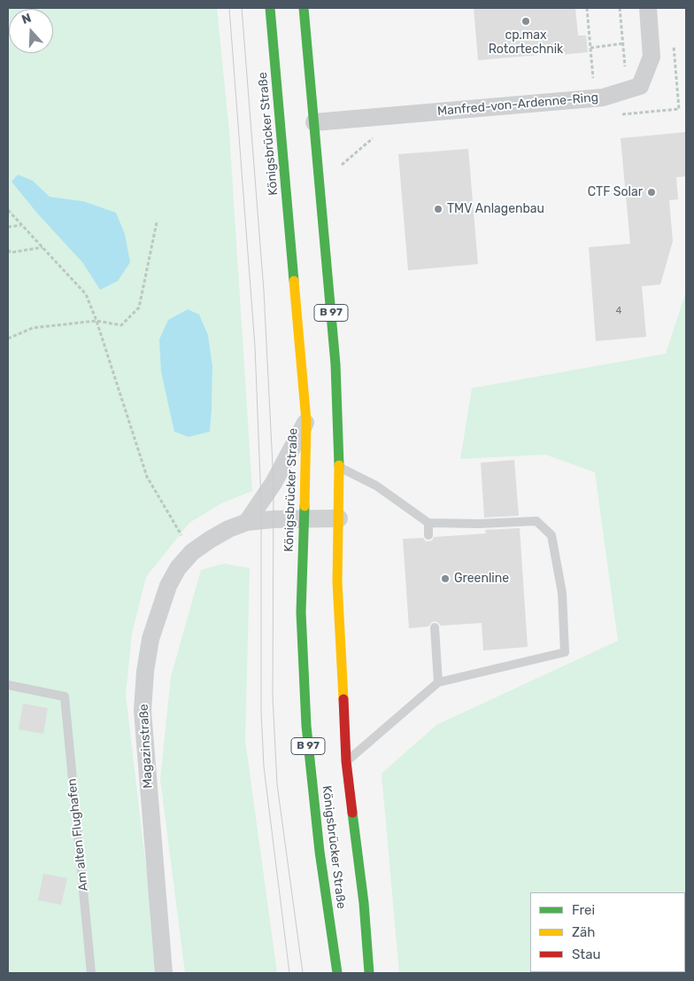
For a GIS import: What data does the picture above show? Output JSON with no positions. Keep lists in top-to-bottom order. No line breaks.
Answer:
{"streets":{"main road":["Königsbrücker Straße","B 97"],"street":["Manfred-von-Ardenne-Ring","Magazinstraße"],"lane":["Am alten Flughafen"]},"crossings":[["Manfred-von-Ardenne-Ring","Königsbrücker Straße"],["Königsbrücker Straße","Magazinstraße"]],"places":["cp.max Rotortechnik","CTF Solar","TMV Anlagenbau","Greenline"],"house_numbers":["4"],"legend":["Frei","Zäh","Stau"],"north":"top"}
